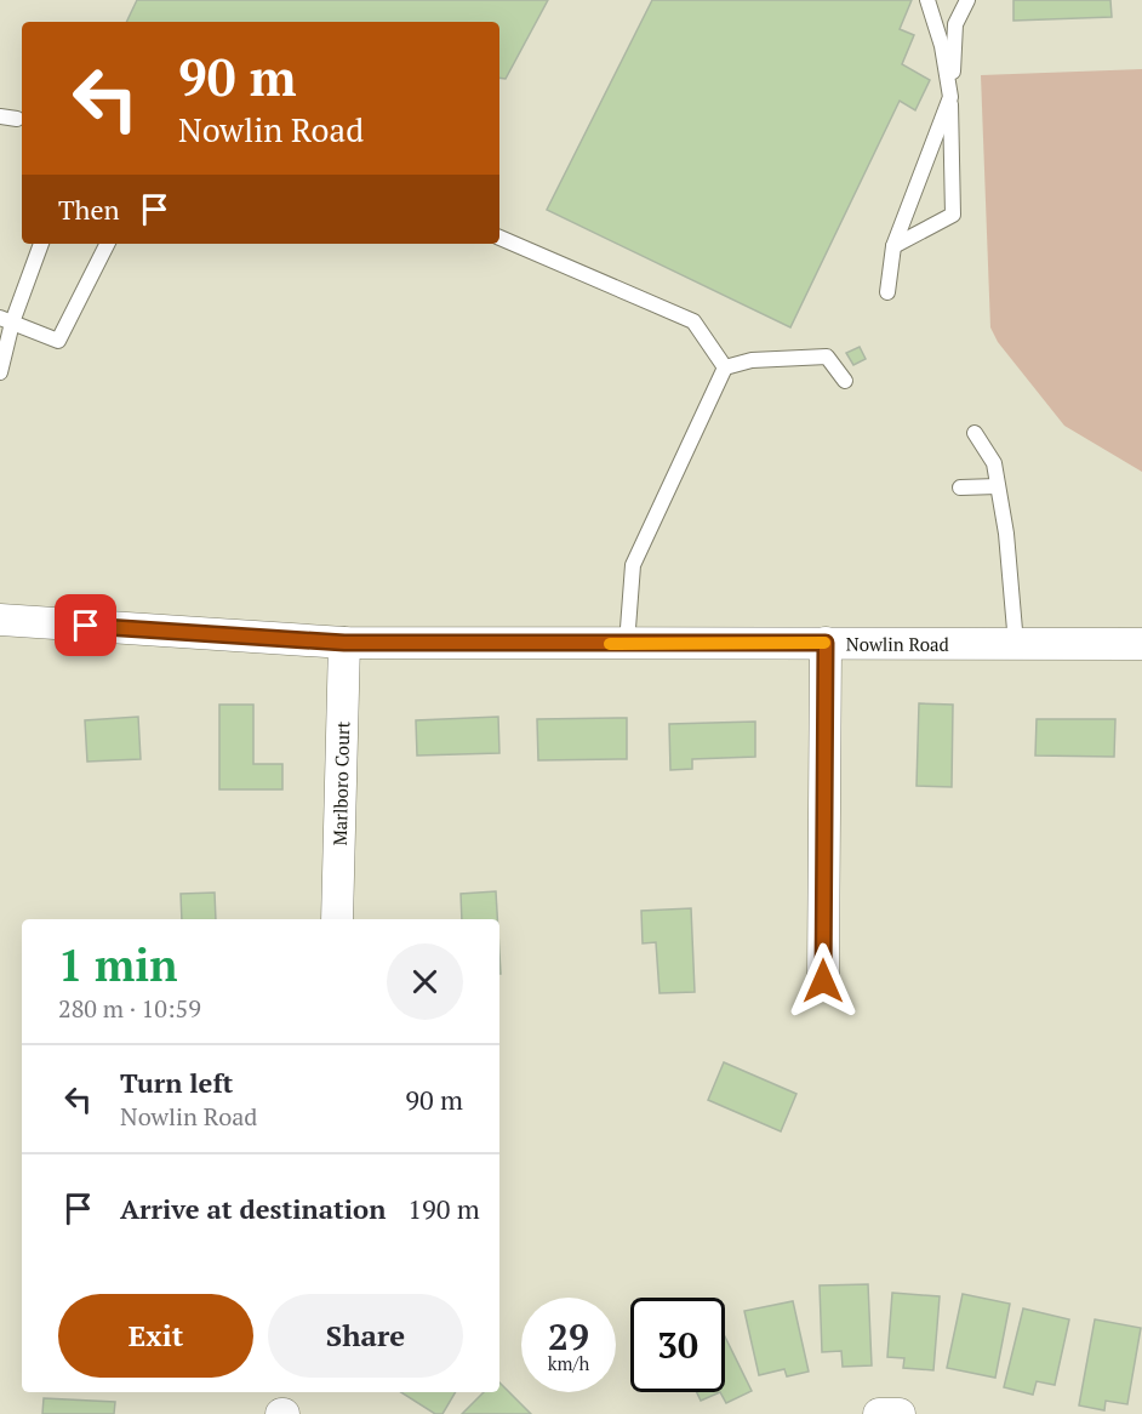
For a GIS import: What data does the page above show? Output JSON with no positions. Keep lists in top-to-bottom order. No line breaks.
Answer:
{"streets":{"street":["Nowlin Road","Marlboro Court"]},"crossings":[["Nowlin Road","Marlboro Court"]],"page":{"turn":["90 m","Nowlin Road"],"then":"Then","heading":["1 min","280 m · 10:59"],"list":[{"name":"Turn left","note":"Nowlin Road","value":"90 m"},{"name":"Arrive at destination","value":"190 m"}],"buttons":["Exit","Share"],"speed":"29 km/h","limit":"30"}}
